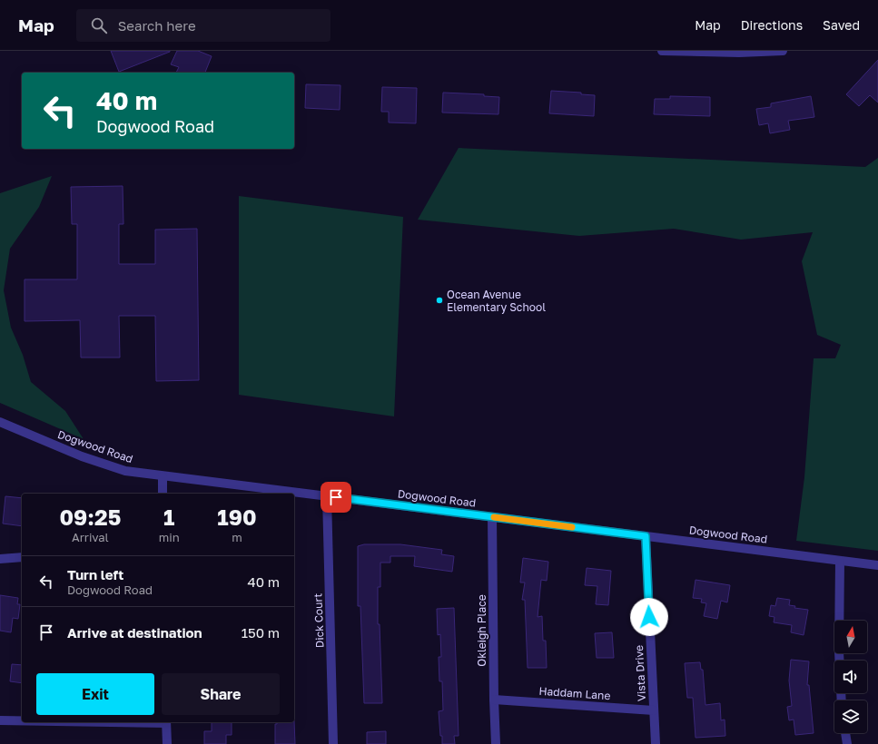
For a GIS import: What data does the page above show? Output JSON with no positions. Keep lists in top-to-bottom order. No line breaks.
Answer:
{"streets":{"street":["Dogwood Road","Dick Court","Okleigh Place","Vista Drive","Haddam Lane"]},"crossings":[["Dogwood Road","Dick Court"],["Dogwood Road","Okleigh Place"],["Dogwood Road","Vista Drive"],["Okleigh Place","Haddam Lane"],["Vista Drive","Haddam Lane"]],"places":["Ocean Avenue Elementary School"],"north":"top","page":{"header":"Map","search":"Search here","nav":["Map","Directions","Saved"],"turn":["40 m","Dogwood Road"],"eta":["09:25","Arrival","1","min","190","m"],"list":[{"name":"Turn left","note":"Dogwood Road","value":"40 m"},{"name":"Arrive at destination","value":"150 m"}],"buttons":["Exit","Share"]}}
